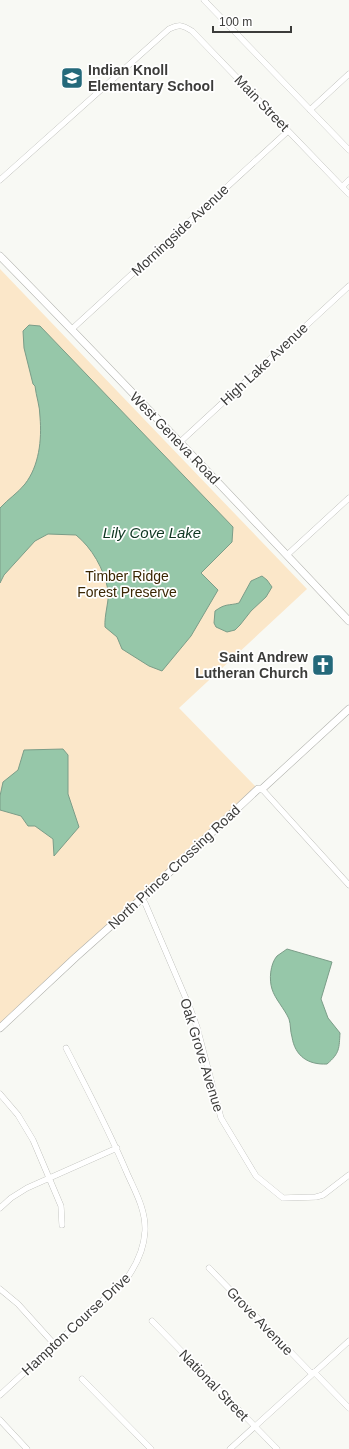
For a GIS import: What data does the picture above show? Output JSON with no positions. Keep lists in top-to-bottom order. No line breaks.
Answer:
{"streets":{"main road":["West Geneva Road","North Prince Crossing Road"],"street":["Main Street","Morningside Avenue","High Lake Avenue","Oak Grove Avenue","Grove Avenue","Hampton Course Drive","National Street"]},"crossings":[["Main Street","Morningside Avenue"],["Morningside Avenue","West Geneva Road"],["High Lake Avenue","West Geneva Road"],["North Prince Crossing Road","Oak Grove Avenue"]],"water":["Lily Cove Lake"],"parks":["Timber Ridge Forest Preserve"],"places":{"school or university":["Indian Knoll Elementary School"],"church":["Saint Andrew Lutheran Church"]},"scale_bar":"100 m"}
